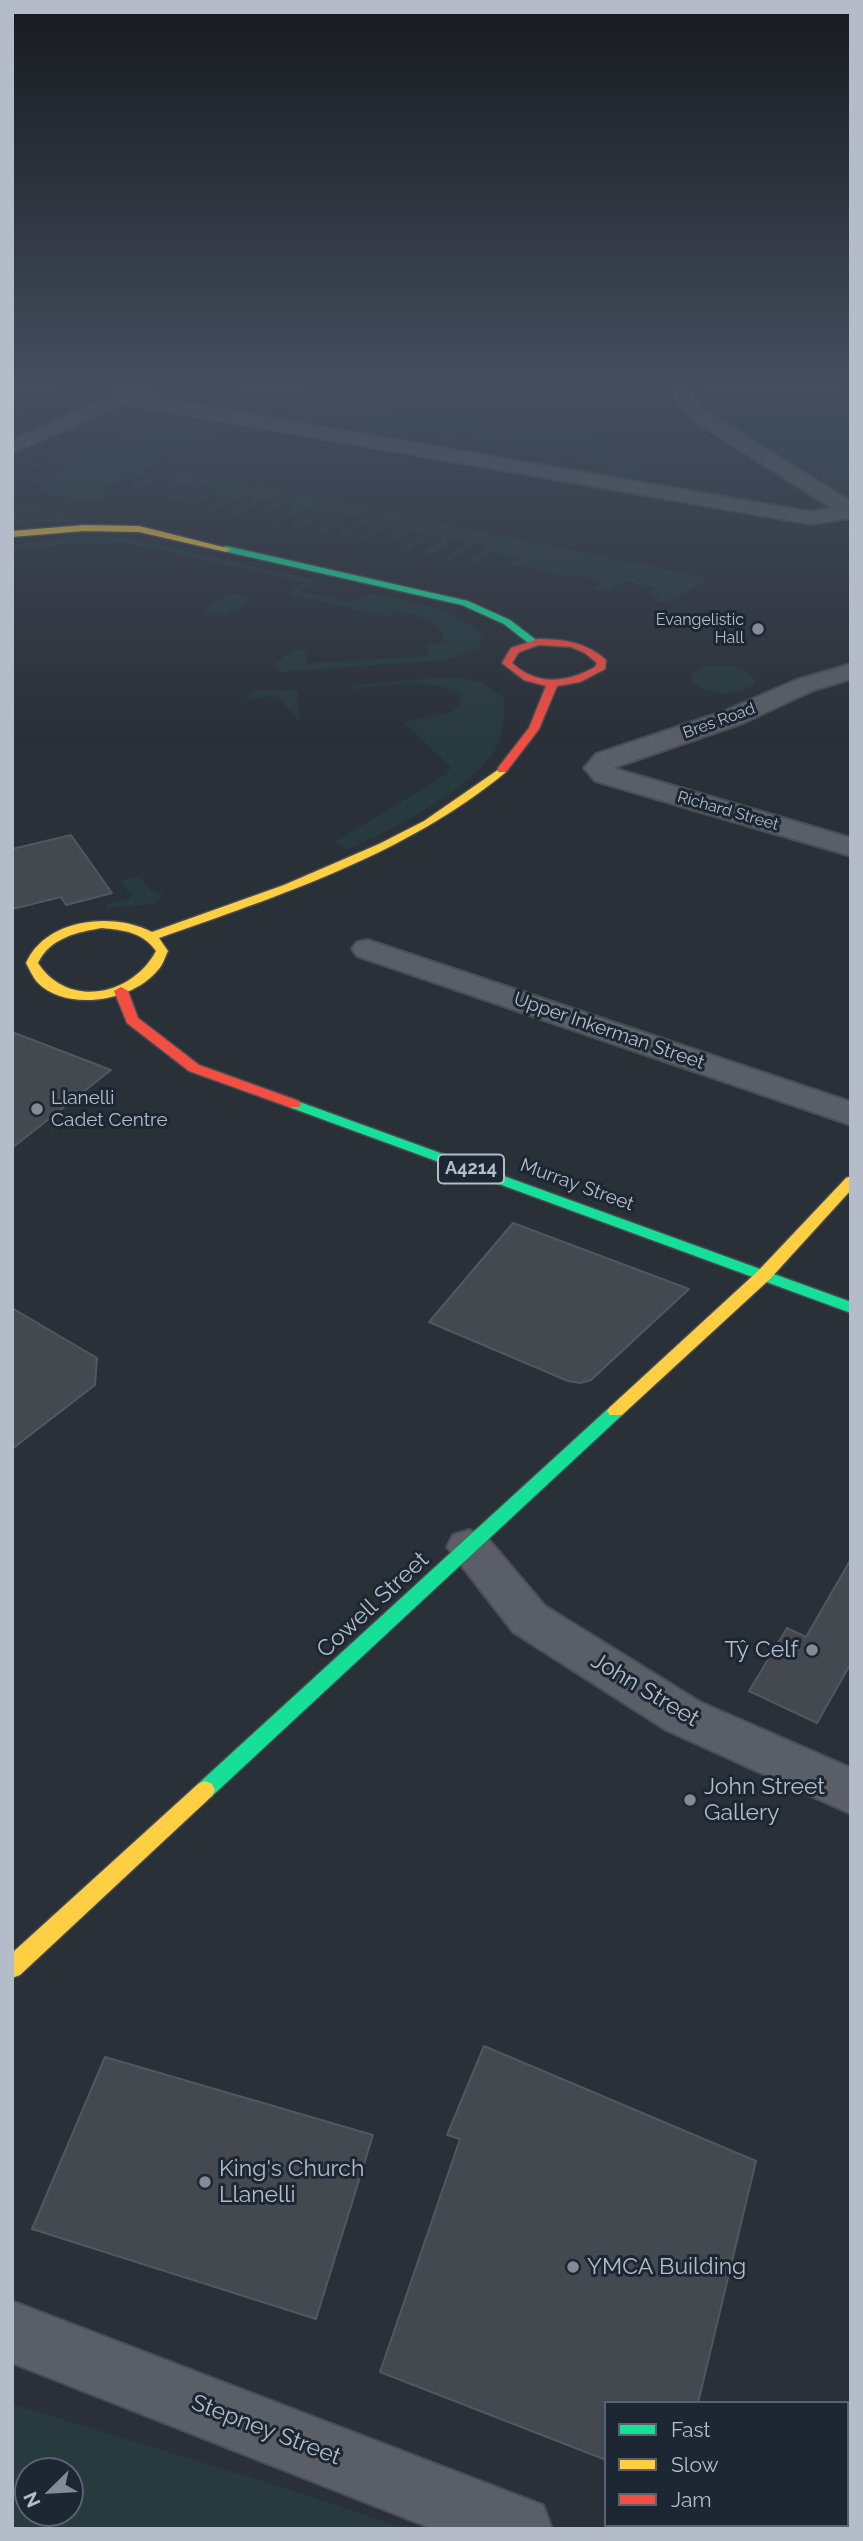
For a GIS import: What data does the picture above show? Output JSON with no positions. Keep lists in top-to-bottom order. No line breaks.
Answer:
{"streets":{"main road":["A4214","Murray Street","Cowell Street"],"street":["Bres Road","Richard Street","Upper Inkerman Street","John Street","Stepney Street"]},"crossings":[["Bres Road","Richard Street"],["Murray Street","Cowell Street"],["Cowell Street","John Street"]],"places":["Evangelistic Hall","Llanelli Cadet Centre","Tŷ Celf","John Street Gallery","King's Church Llanelli","YMCA Building"],"legend":["Fast","Slow","Jam"],"north":"bottom left"}
